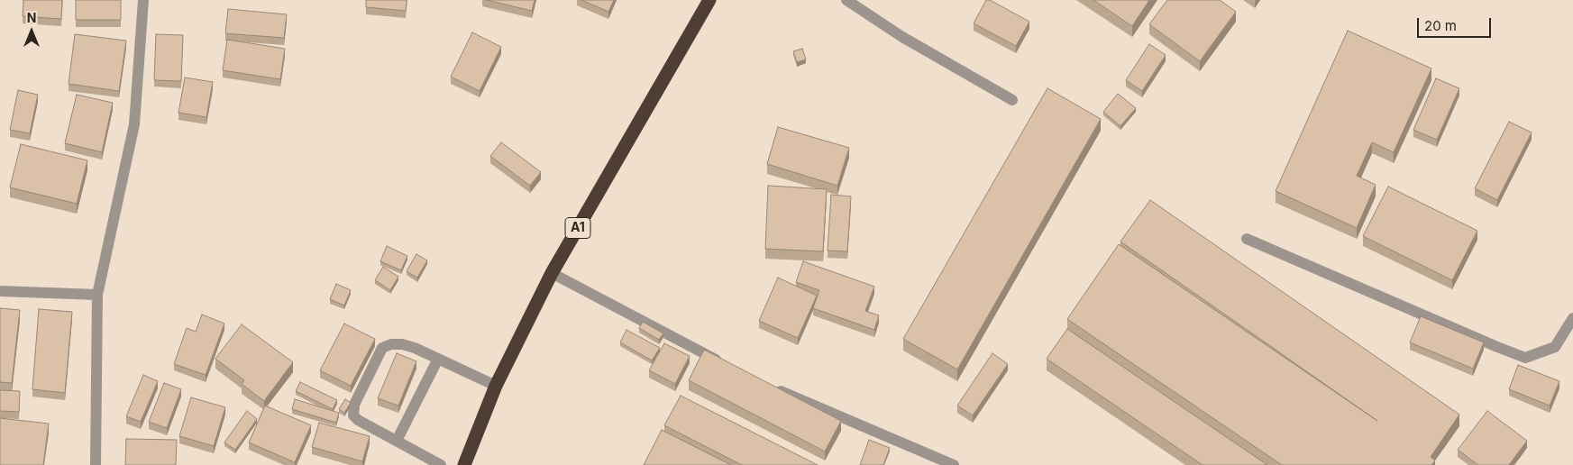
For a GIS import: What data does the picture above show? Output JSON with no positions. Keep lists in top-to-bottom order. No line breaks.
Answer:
{"streets":{"highway":["A1"]},"scale_bar":"20 m","north":"top"}
